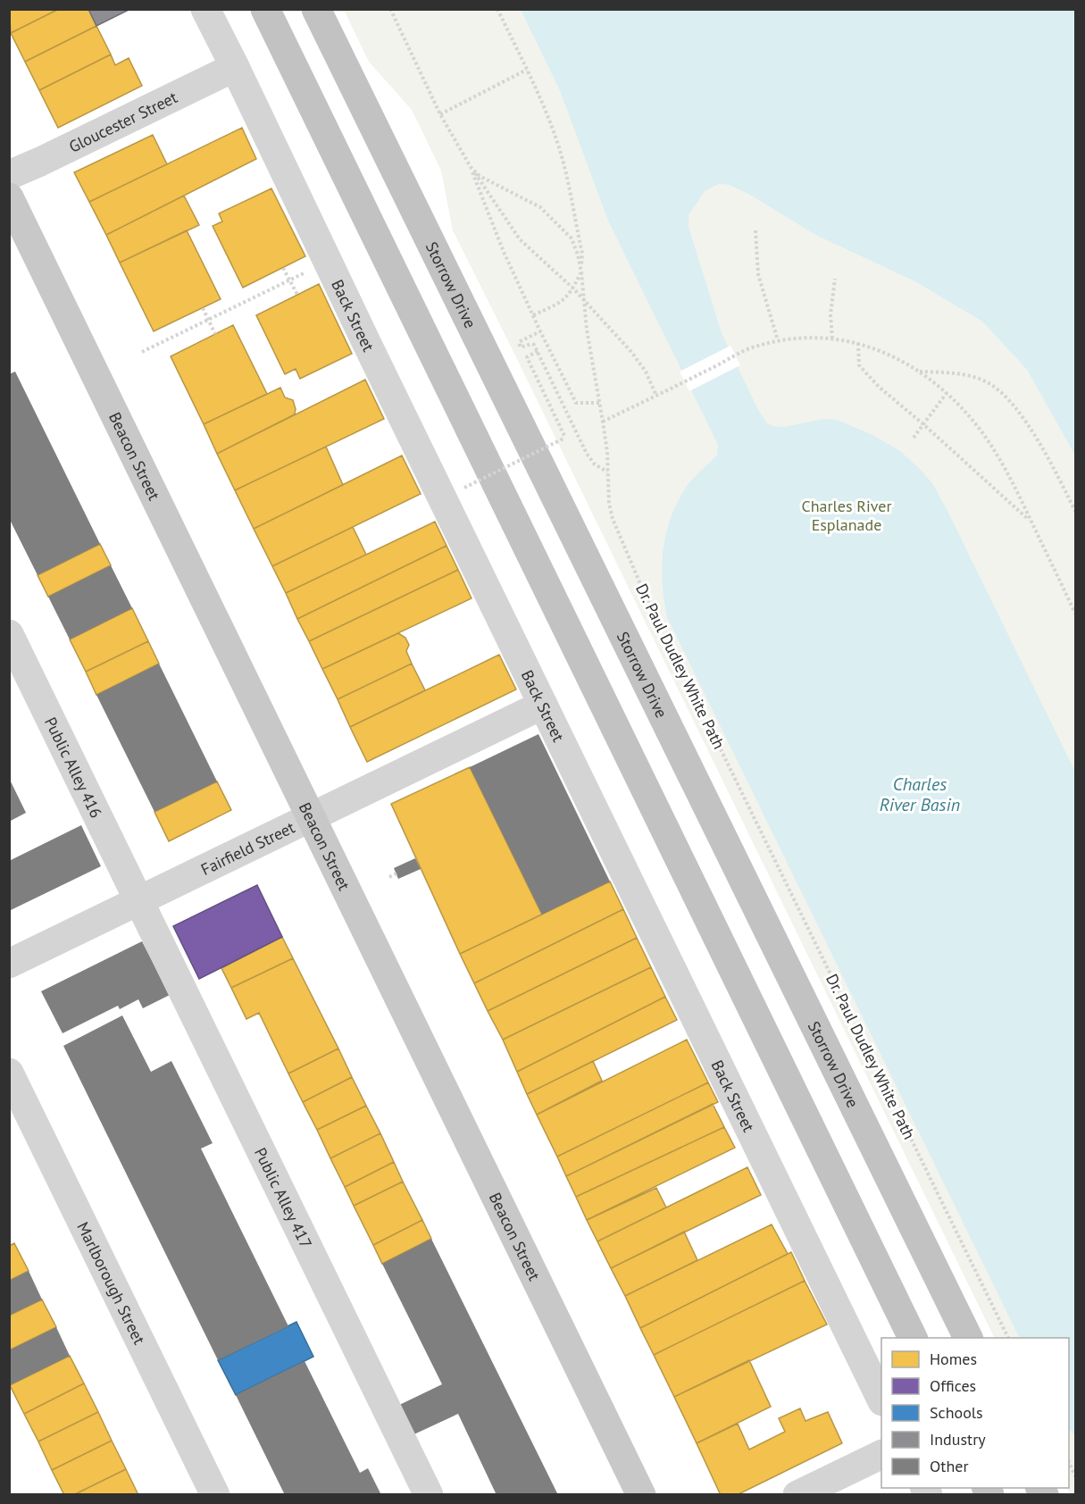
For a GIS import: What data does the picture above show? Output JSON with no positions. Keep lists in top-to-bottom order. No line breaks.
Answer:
{"streets":{"highway":["Storrow Drive"],"main road":["Beacon Street"],"street":["Gloucester Street","Back Street","Public Alley 416","Fairfield Street","Public Alley 417","Marlborough Street"],"path":["Dr. Paul Dudley White Path"]},"crossings":[["Gloucester Street","Back Street"],["Back Street","Fairfield Street"],["Beacon Street","Fairfield Street"],["Public Alley 416","Fairfield Street"],["Public Alley 416","Public Alley 417"],["Fairfield Street","Public Alley 417"]],"water":["Charles River Basin"],"parks":["Charles River Esplanade"],"legend":["Homes","Offices","Schools","Industry","Other"]}
